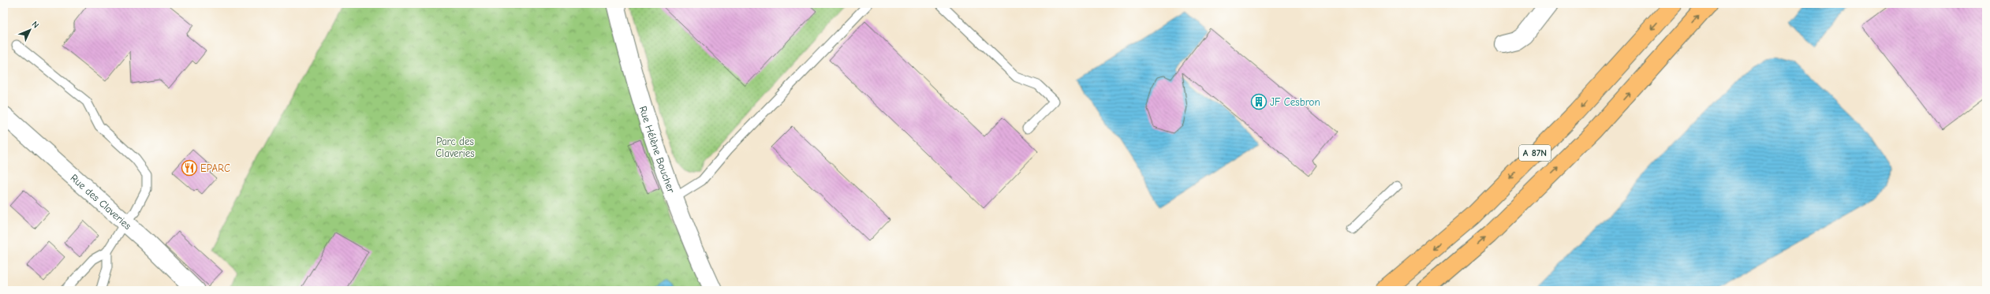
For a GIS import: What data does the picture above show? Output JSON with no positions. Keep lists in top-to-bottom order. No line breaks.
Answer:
{"streets":{"highway":["A 87N"],"street":["Rue Hélène Boucher","Rue des Claveries"]},"parks":["Parc des Claveries"],"places":{"building":["JF Cesbron"],"restaurant":["EPARC"]},"north":"top right"}
